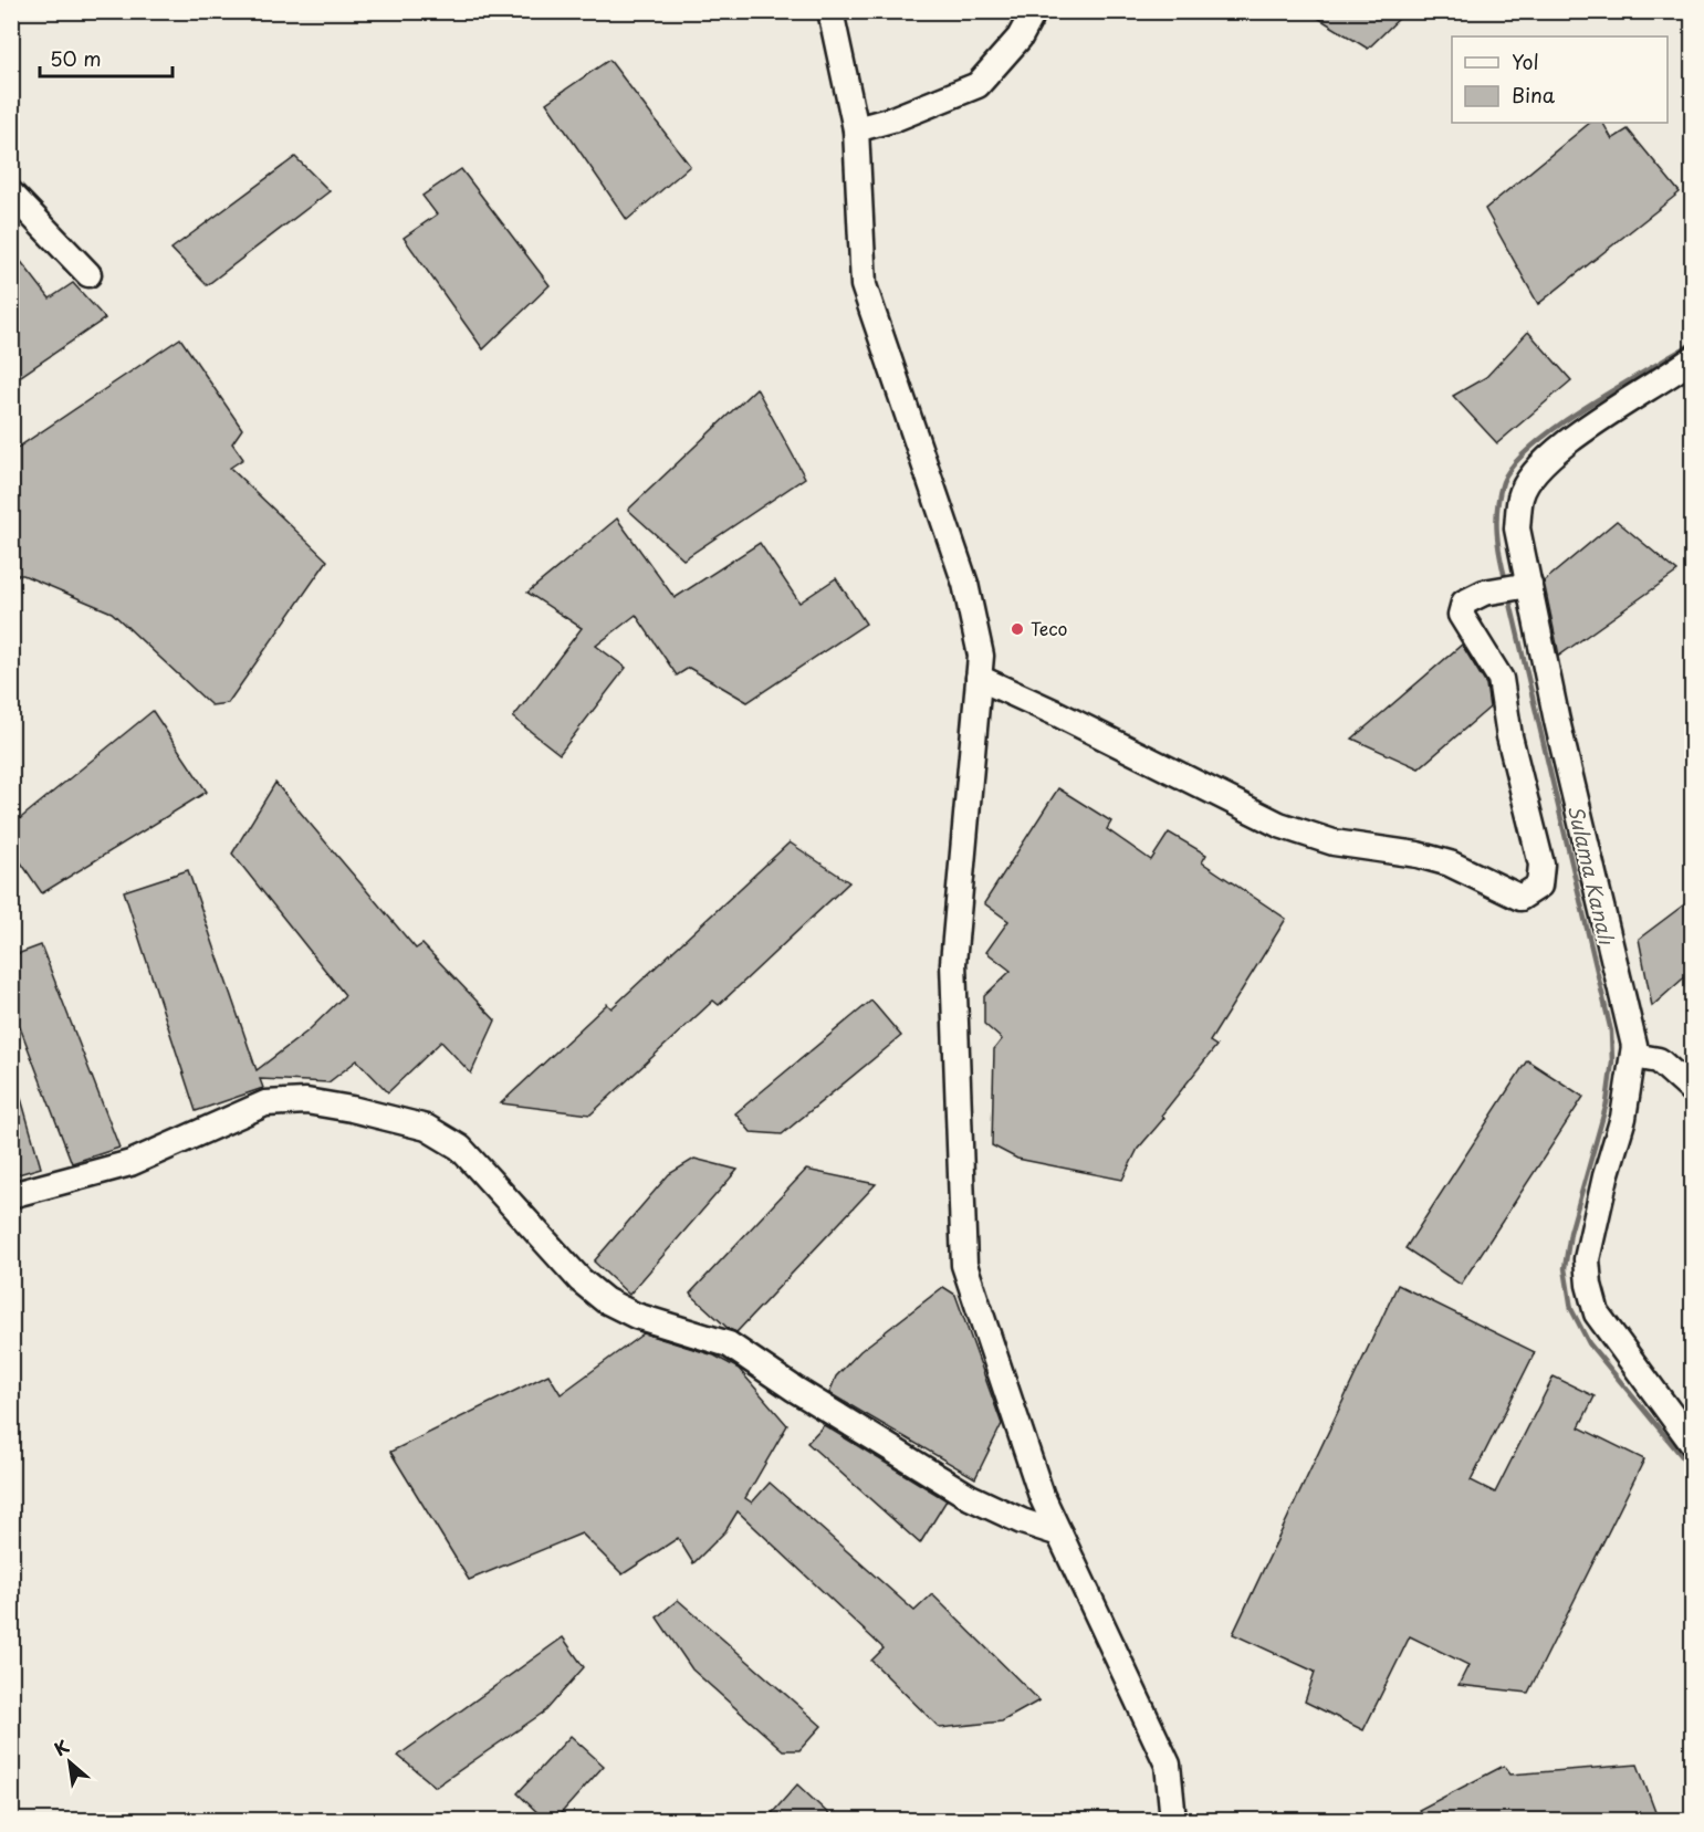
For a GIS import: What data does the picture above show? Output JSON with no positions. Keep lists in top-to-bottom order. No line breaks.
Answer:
{"water":["Sulama Kanalı"],"places":["Teco"],"legend":["Yol","Bina"],"scale_bar":"50 m","north":"top left"}
